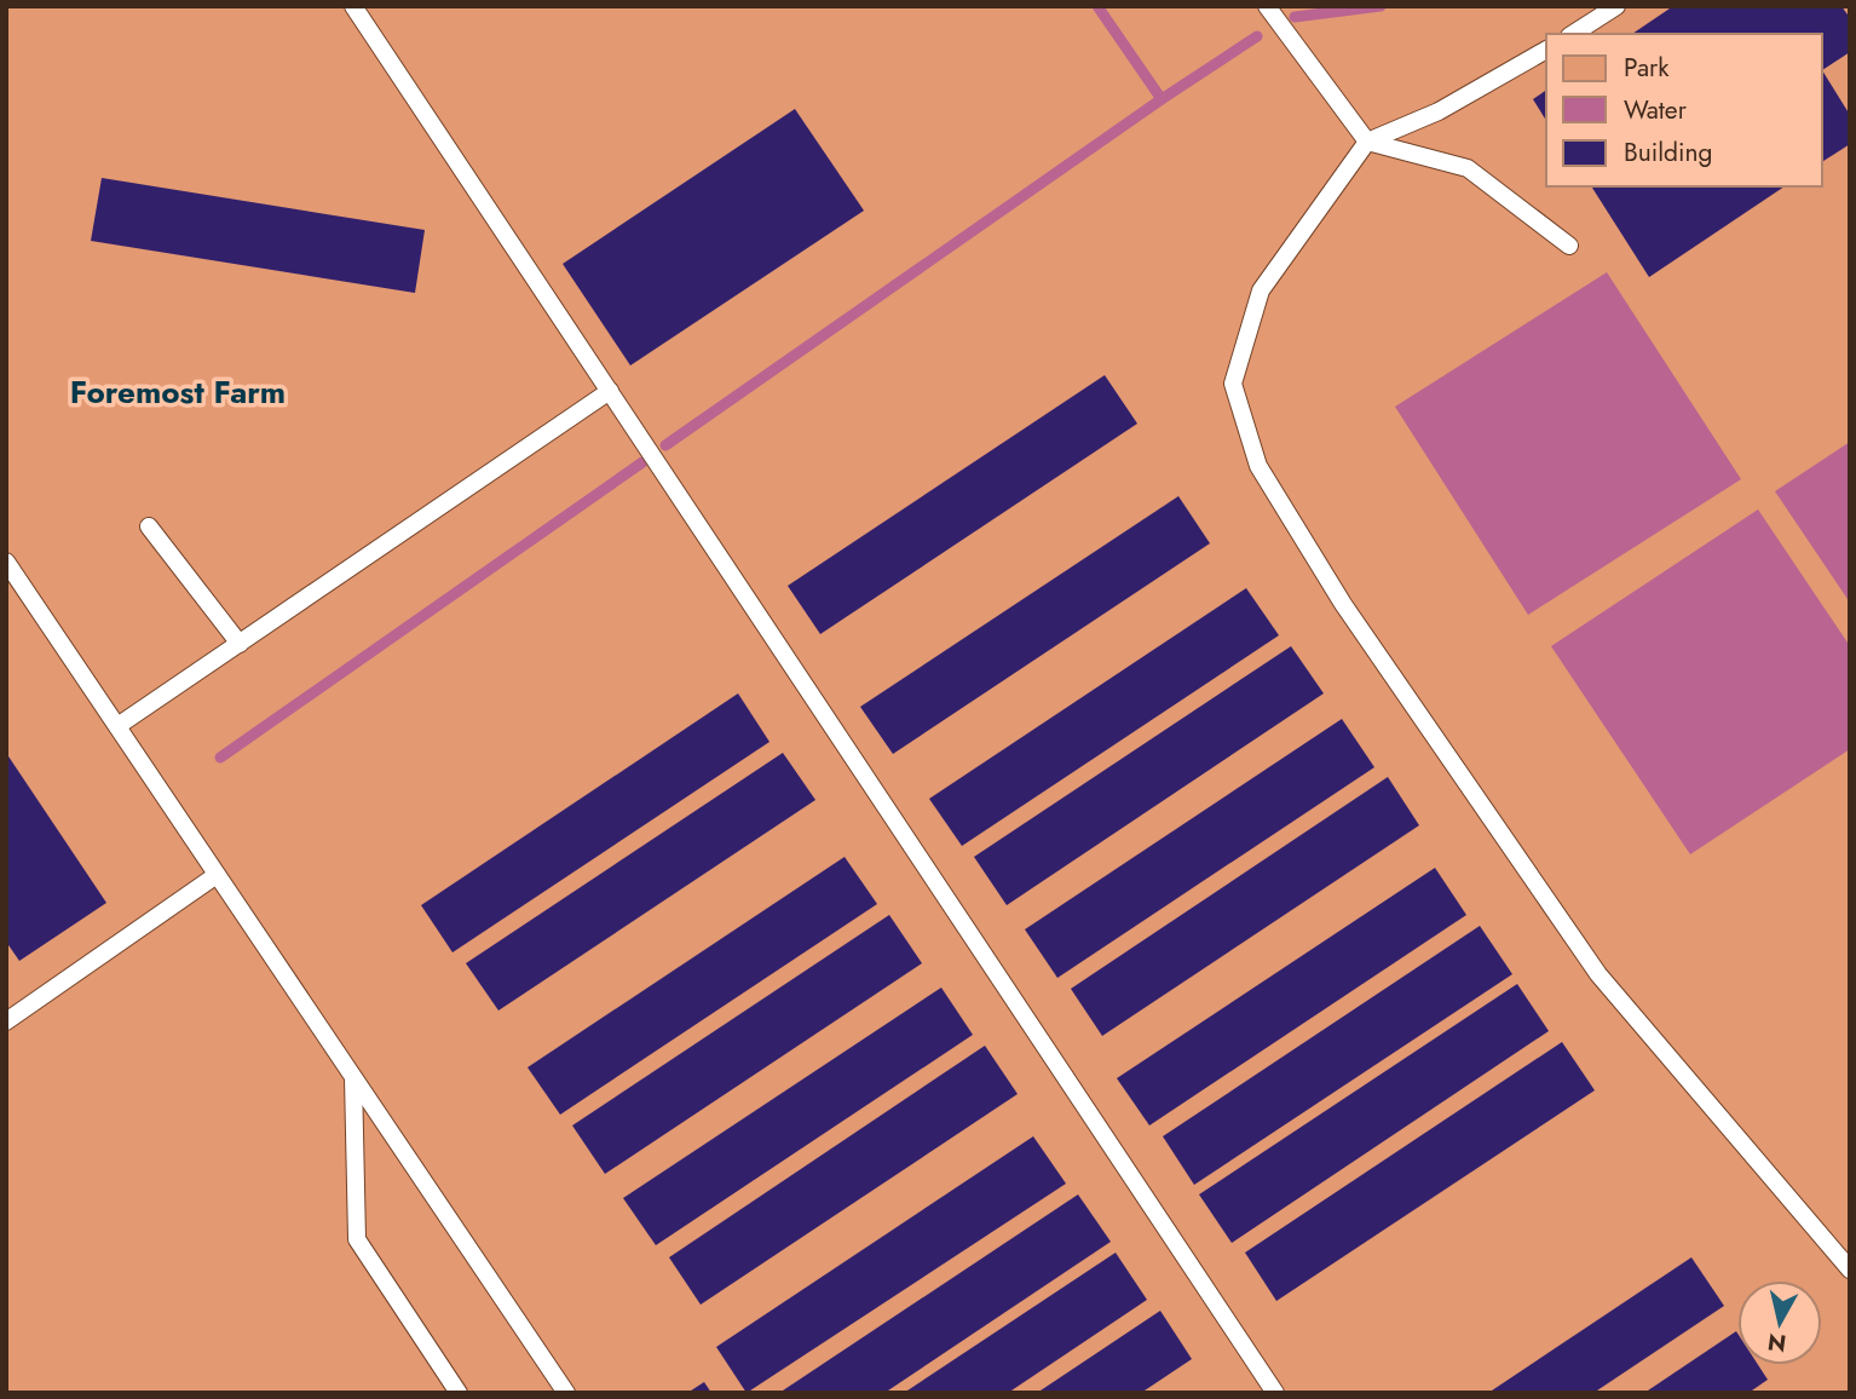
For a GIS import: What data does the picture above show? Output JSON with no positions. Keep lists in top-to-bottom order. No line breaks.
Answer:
{"districts":["Foremost Farm"],"legend":["Park","Water","Building"],"north":"bottom"}
